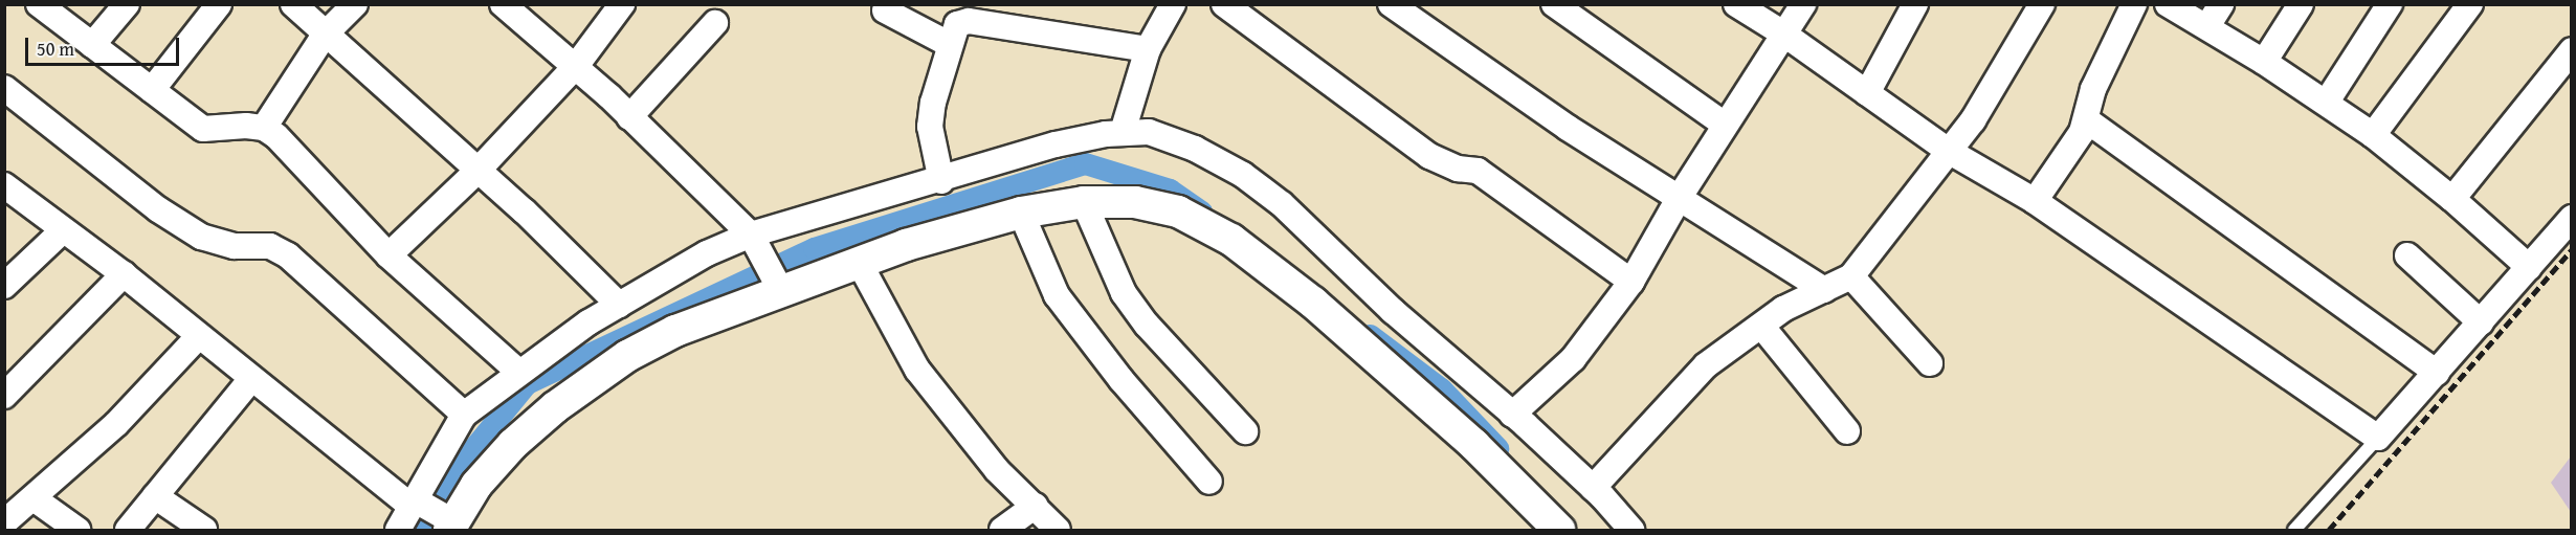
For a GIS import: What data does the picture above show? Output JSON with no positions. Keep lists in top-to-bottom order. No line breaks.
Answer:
{"scale_bar":"50 m"}
